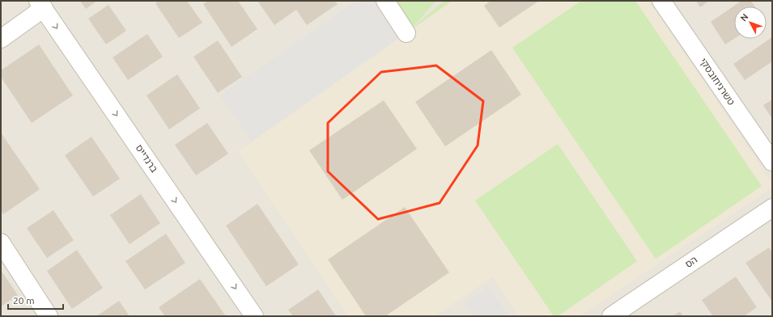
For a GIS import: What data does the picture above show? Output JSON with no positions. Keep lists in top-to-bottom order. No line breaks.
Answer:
{"streets":{"street":["טשרניחובסקי","ברנדייס","הס"]},"one_way":["ברנדייס"],"scale_bar":"20 m","north":"top left"}
